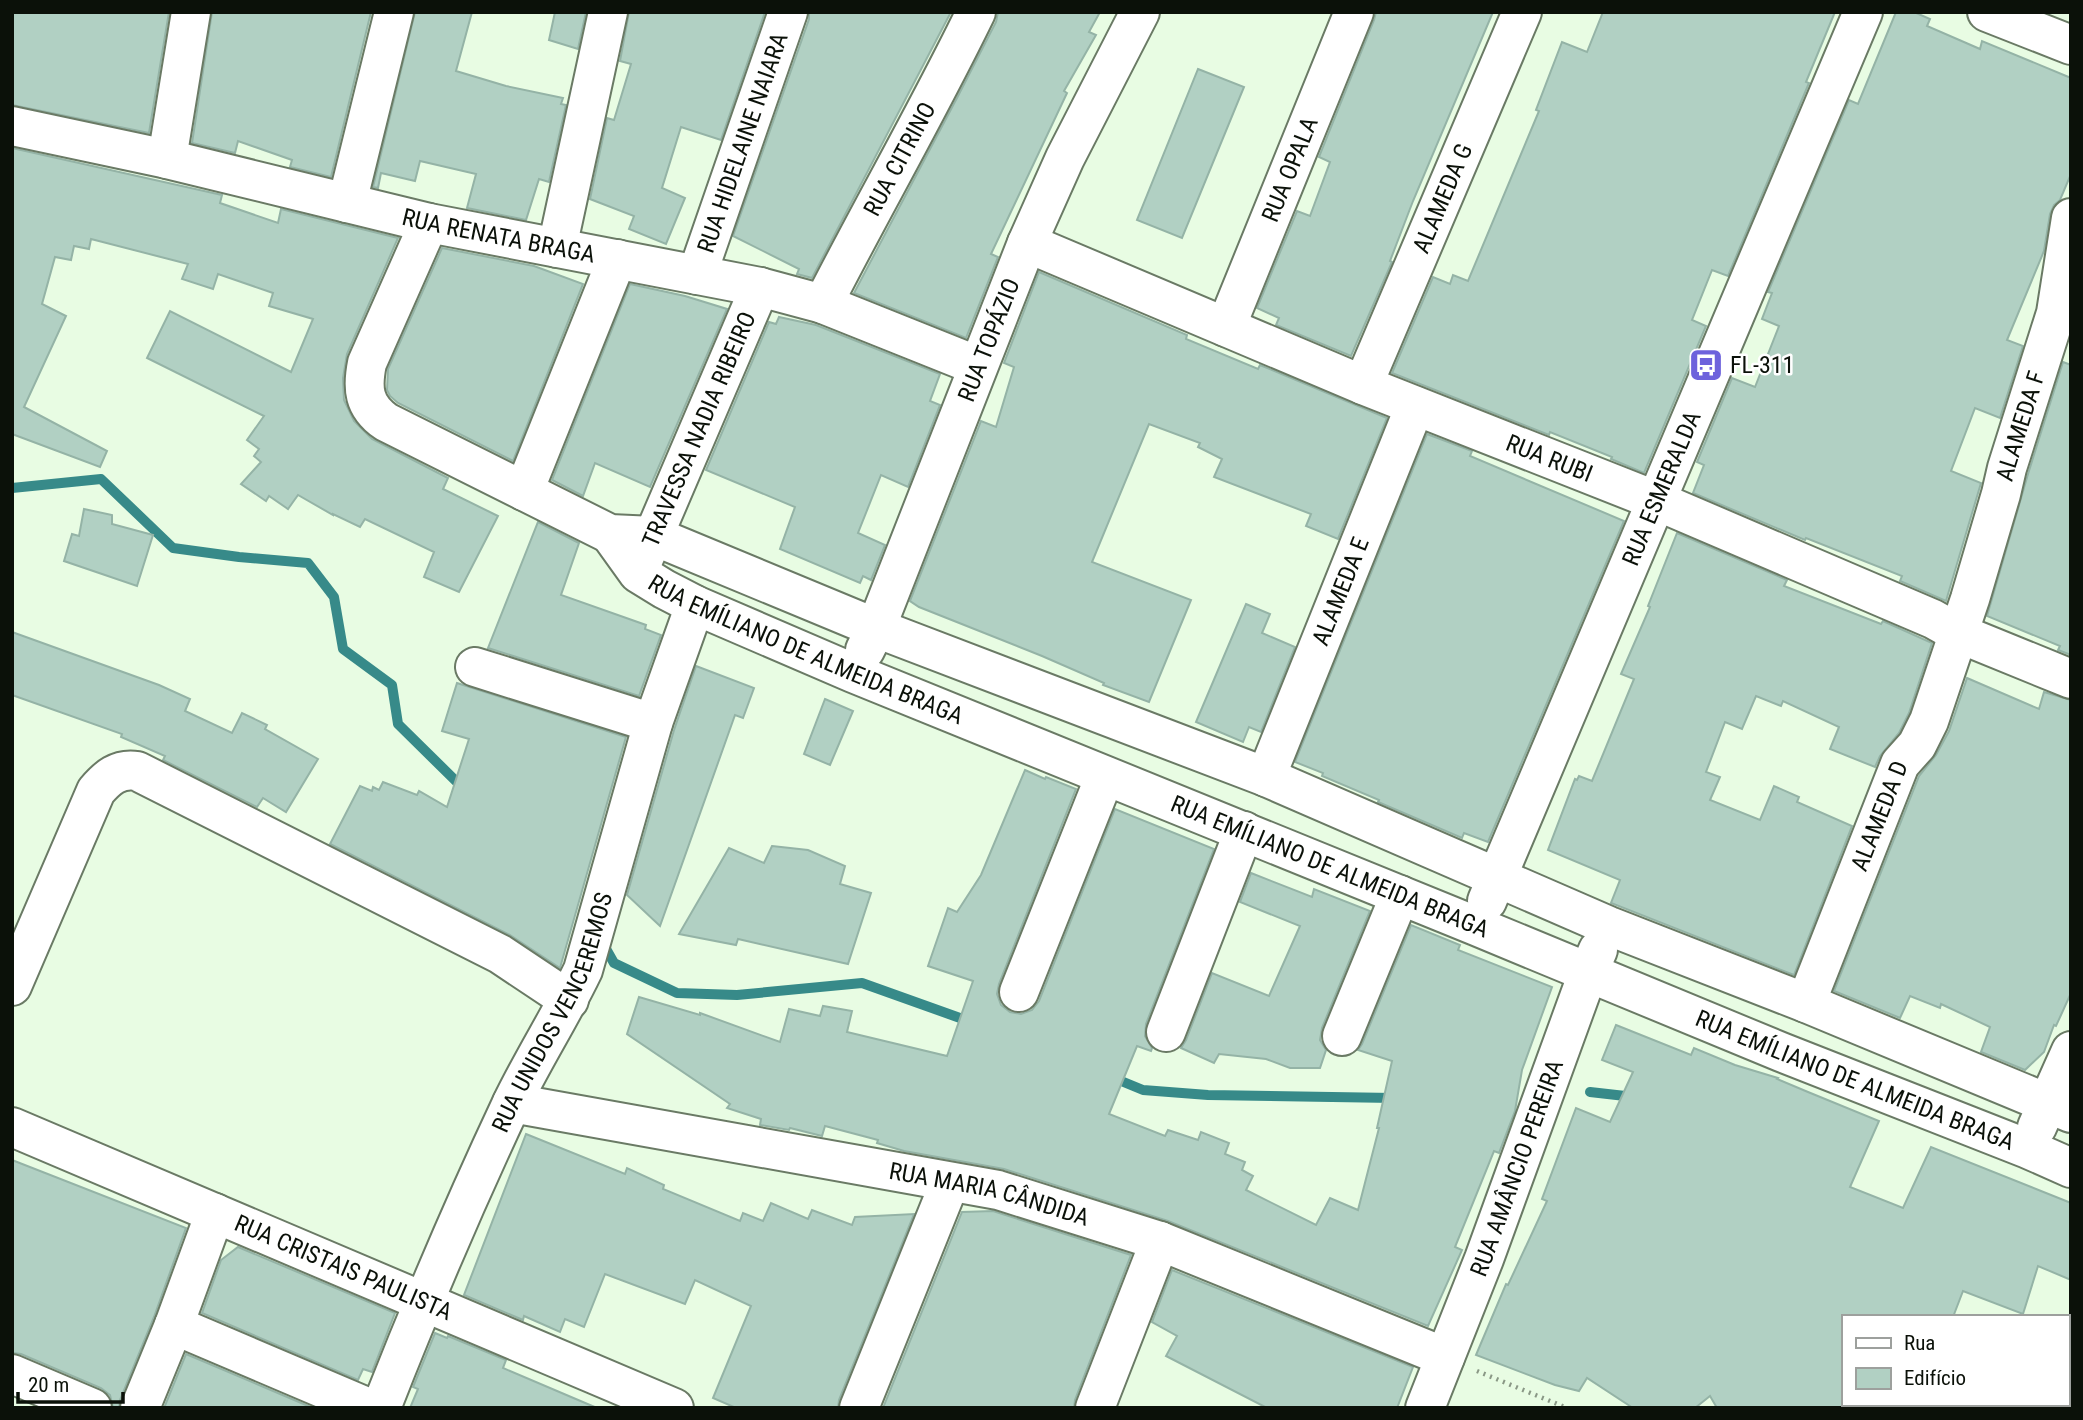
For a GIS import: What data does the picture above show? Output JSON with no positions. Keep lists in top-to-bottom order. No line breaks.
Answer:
{"streets":{"street":["RUA HIDELAINE NAIARA","RUA CITRINO","RUA OPALA","ALAMEDA G","RUA RENATA BRAGA","RUA TOPÁZIO","ALAMEDA F","TRAVESSA NADIA RIBEIRO","RUA RUBI","RUA ESMERALDA","ALAMEDA E","RUA EMÍLIANO DE ALMEIDA BRAGA","ALAMEDA D","RUA UNIDOS VENCEREMOS","RUA AMÂNCIO PEREIRA","RUA MARIA CÂNDIDA","RUA CRISTAIS PAULISTA"]},"crossings":[["RUA HIDELAINE NAIARA","RUA RENATA BRAGA"],["RUA CITRINO","RUA RENATA BRAGA"],["RUA OPALA","RUA RUBI"],["ALAMEDA G","RUA RUBI"],["RUA RENATA BRAGA","RUA TOPÁZIO"],["RUA RENATA BRAGA","TRAVESSA NADIA RIBEIRO"],["RUA RENATA BRAGA","RUA EMÍLIANO DE ALMEIDA BRAGA"],["RUA TOPÁZIO","RUA RUBI"],["RUA TOPÁZIO","RUA EMÍLIANO DE ALMEIDA BRAGA"],["ALAMEDA F","RUA RUBI"],["ALAMEDA F","ALAMEDA D"],["TRAVESSA NADIA RIBEIRO","RUA EMÍLIANO DE ALMEIDA BRAGA"],["RUA RUBI","RUA ESMERALDA"],["RUA RUBI","ALAMEDA E"],["RUA RUBI","ALAMEDA D"],["RUA ESMERALDA","RUA EMÍLIANO DE ALMEIDA BRAGA"],["ALAMEDA E","RUA EMÍLIANO DE ALMEIDA BRAGA"],["RUA EMÍLIANO DE ALMEIDA BRAGA","ALAMEDA D"],["RUA EMÍLIANO DE ALMEIDA BRAGA","RUA UNIDOS VENCEREMOS"],["RUA EMÍLIANO DE ALMEIDA BRAGA","RUA AMÂNCIO PEREIRA"],["RUA UNIDOS VENCEREMOS","RUA MARIA CÂNDIDA"],["RUA UNIDOS VENCEREMOS","RUA CRISTAIS PAULISTA"],["RUA AMÂNCIO PEREIRA","RUA MARIA CÂNDIDA"]],"places":{"bus stop":["FL-311"]},"legend":["Rua","Edifício"],"scale_bar":"20 m"}
